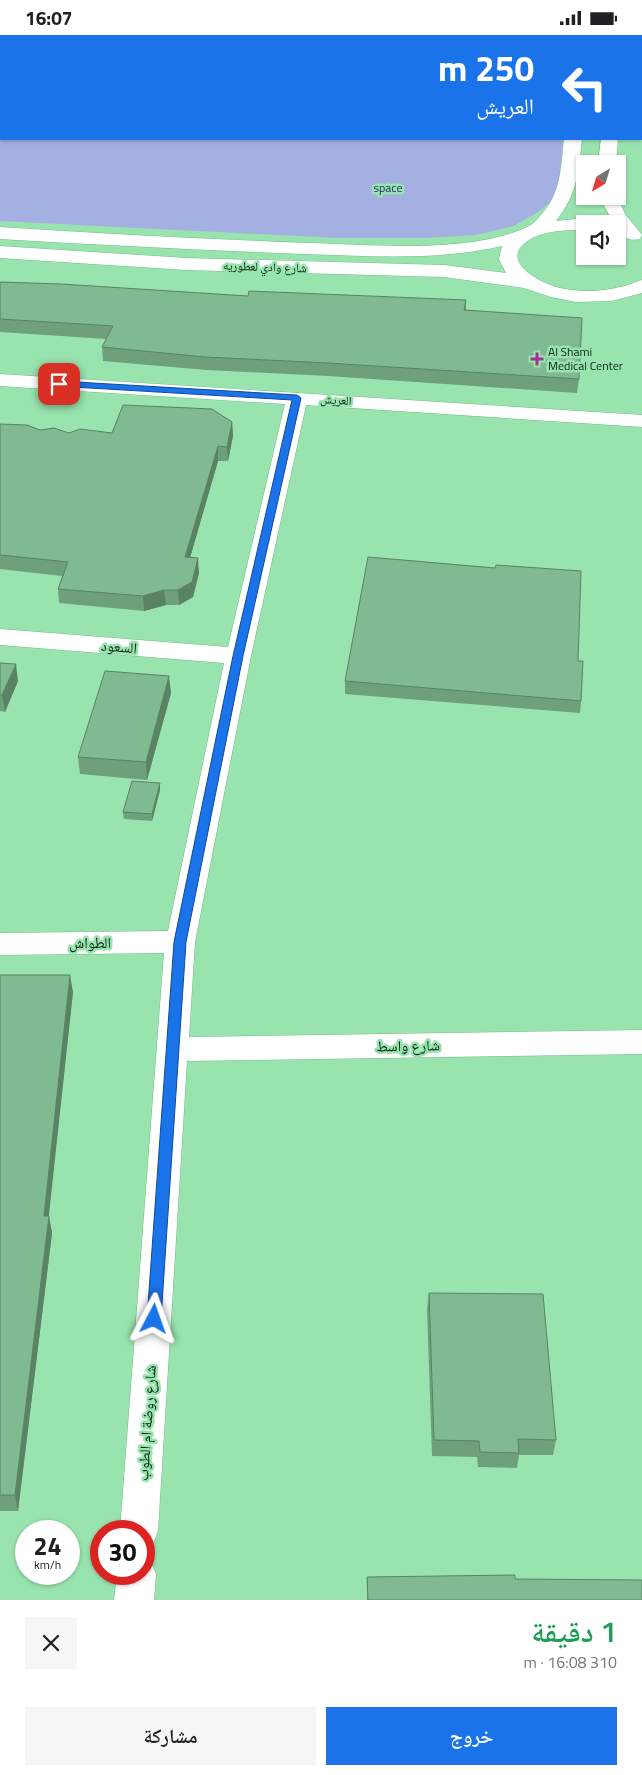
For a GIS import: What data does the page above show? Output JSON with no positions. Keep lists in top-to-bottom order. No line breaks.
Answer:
{"streets":{"street":["شارع وادي لعطوريه","العريش","السعود","الطواش","شارع واسط","شارع روضة ام الطوب"]},"crossings":[["العريش","شارع روضة ام الطوب"],["السعود","شارع روضة ام الطوب"],["الطواش","شارع روضة ام الطوب"],["شارع واسط","شارع روضة ام الطوب"]],"parks":["space"],"places":{"health":["Al Shami Medical Center"]},"north":"bottom left","page":{"status":"16:07","turn":["250 m","العريش"],"speed":"24 km/h","limit":"30","heading":["1 دقيقة","310 m · 16:08"],"buttons":["خروج","مشاركة"]}}
